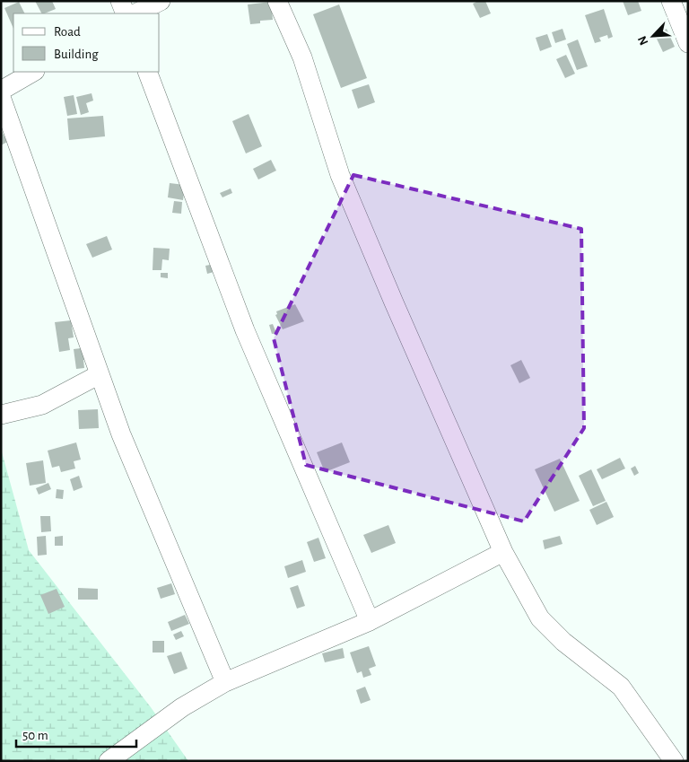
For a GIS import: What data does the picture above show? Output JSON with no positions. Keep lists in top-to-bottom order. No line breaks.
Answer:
{"legend":["Road","Building"],"scale_bar":"50 m","north":"bottom left"}
